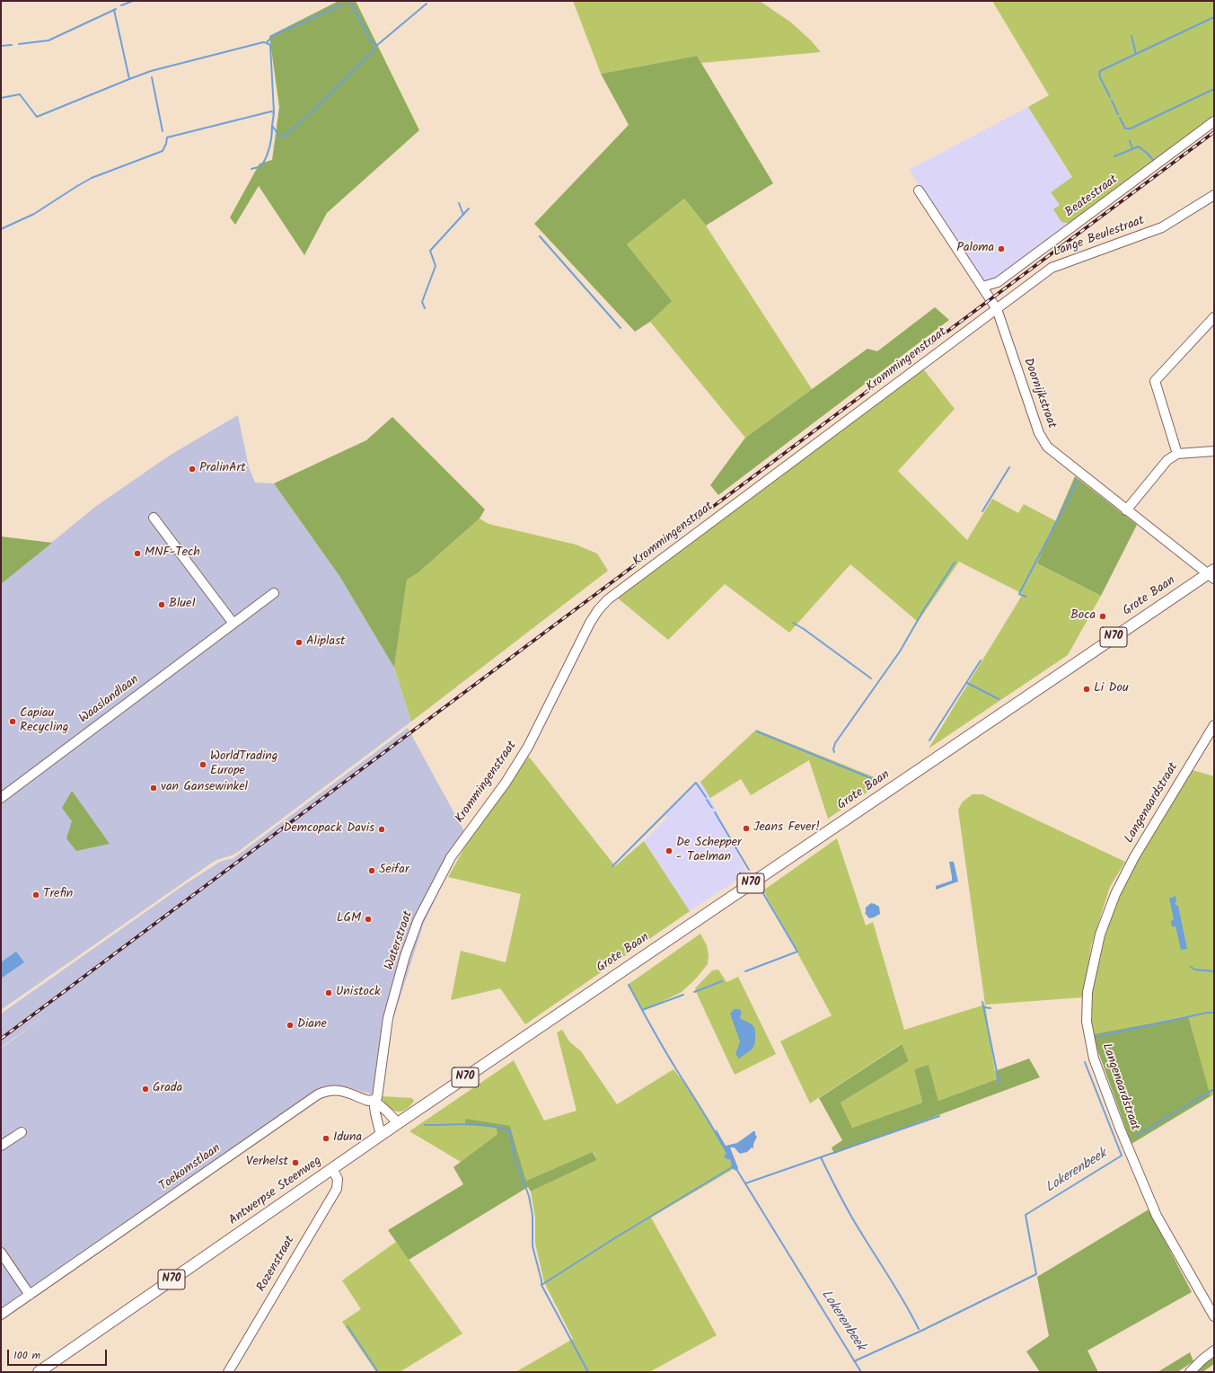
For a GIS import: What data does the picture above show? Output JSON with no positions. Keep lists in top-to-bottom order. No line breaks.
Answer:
{"streets":{"main road":["Grote Baan","N70","Antwerpse Steenweg"],"street":["Beatestraat","Lange Beulestraat","Krommingenstraat","Doornijkstraat","Waaslandlaan","Langenaardstraat","Waterstraat","Toekomstlaan","Rozenstraat"]},"crossings":[["Beatestraat","Doornijkstraat"],["Lange Beulestraat","Krommingenstraat"],["Lange Beulestraat","Doornijkstraat"],["Krommingenstraat","Doornijkstraat"],["Krommingenstraat","Waterstraat"],["Doornijkstraat","Grote Baan"],["Grote Baan","Antwerpse Steenweg"],["Waterstraat","Toekomstlaan"],["Antwerpse Steenweg","Rozenstraat"]],"water":["Lokerenbeek"],"places":["Paloma","PralinArt","MNF-Tech","Blue1","Boca","Aliplast","Li Dou","Capiau Recycling","WorldTrading Europe","van Gansewinkel","Jeans Fever!","Demcopack Davis","De Schepper - Taelman","Seifar","Trefin","LGM","Unistock","Diane","Grada","Iduna","Verhelst"],"scale_bar":"100 m"}
